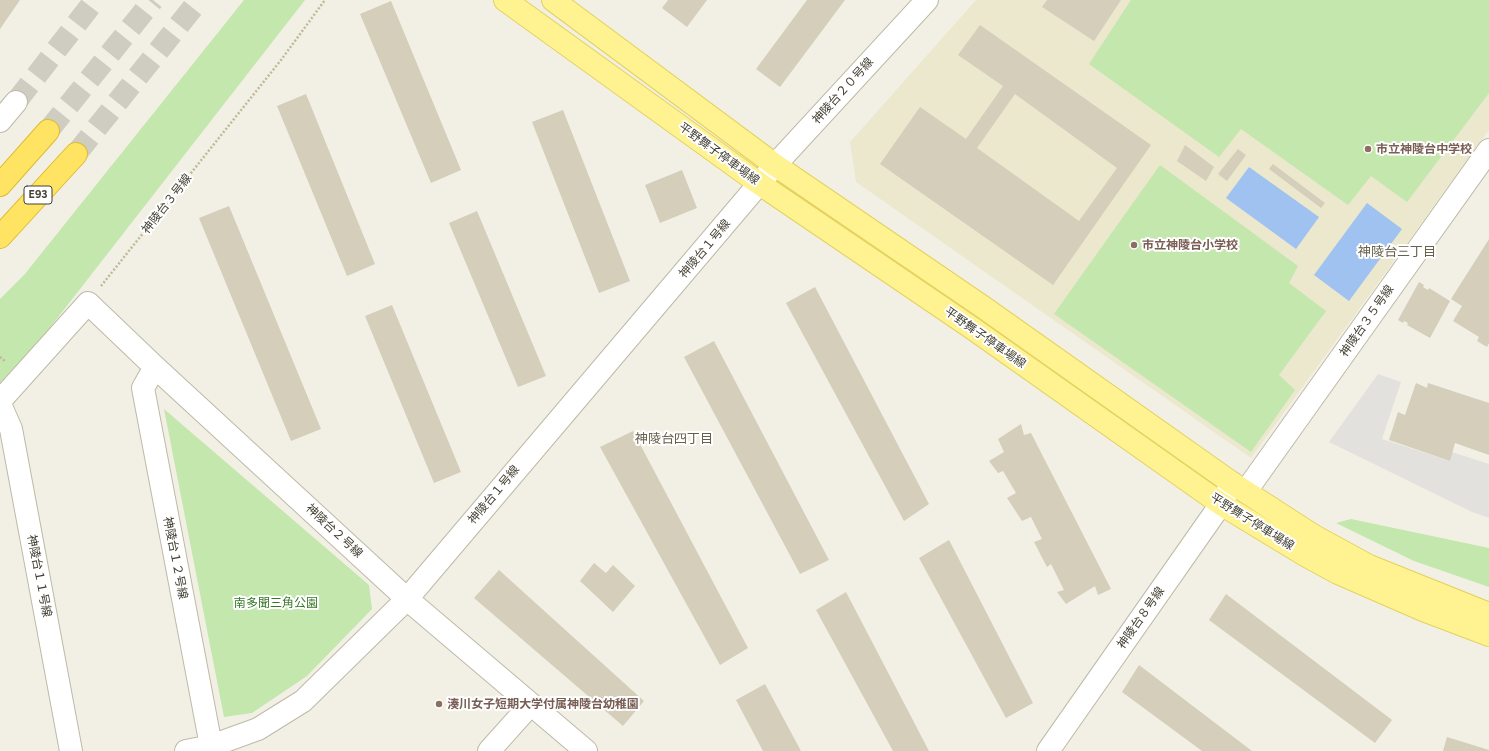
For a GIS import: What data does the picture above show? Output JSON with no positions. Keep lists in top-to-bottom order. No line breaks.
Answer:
{"streets":{"highway":["E93"],"main road":["平野舞子停車場線"],"street":["神陵台２０号線","神陵台１号線","神陵台３５号線","神陵台２号線","神陵台１２号線","神陵台１１号線","神陵台８号線"],"path":["神陵台３号線"]},"crossings":[["神陵台２０号線","平野舞子停車場線"],["神陵台２０号線","神陵台１号線"],["平野舞子停車場線","神陵台１号線"],["平野舞子停車場線","神陵台３５号線"],["平野舞子停車場線","神陵台８号線"],["神陵台３号線","神陵台２号線"],["神陵台１号線","神陵台２号線"],["神陵台１号線","神陵台１２号線"],["神陵台３５号線","神陵台８号線"],["神陵台２号線","神陵台１２号線"]],"districts":["神陵台三丁目","神陵台四丁目"],"parks":["南多聞三角公園"],"places":["市立神陵台中学校","市立神陵台小学校","湊川女子短期大学付属神陵台幼稚園"]}
